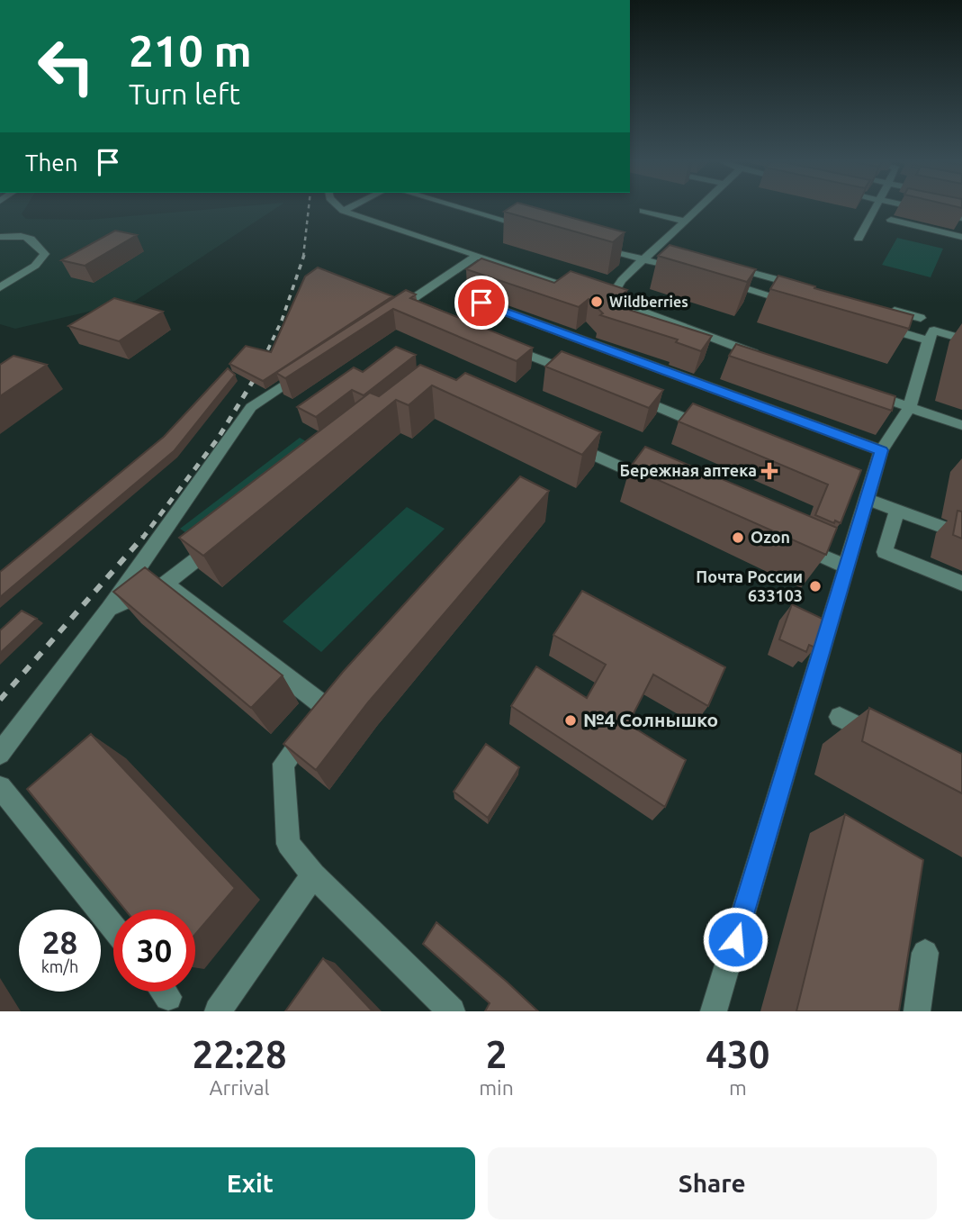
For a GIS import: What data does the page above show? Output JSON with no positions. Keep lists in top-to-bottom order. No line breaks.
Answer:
{"places":{"other":["Wildberries","Ozon","Почта России 633103","№4 Солнышко"],"health":["Бережная аптека"]},"page":{"turn":["210 m","Turn left"],"then":"Then","speed":"28 km/h","limit":"30","eta":["22:28","Arrival","2","min","430","m"],"buttons":["Exit","Share"]}}
